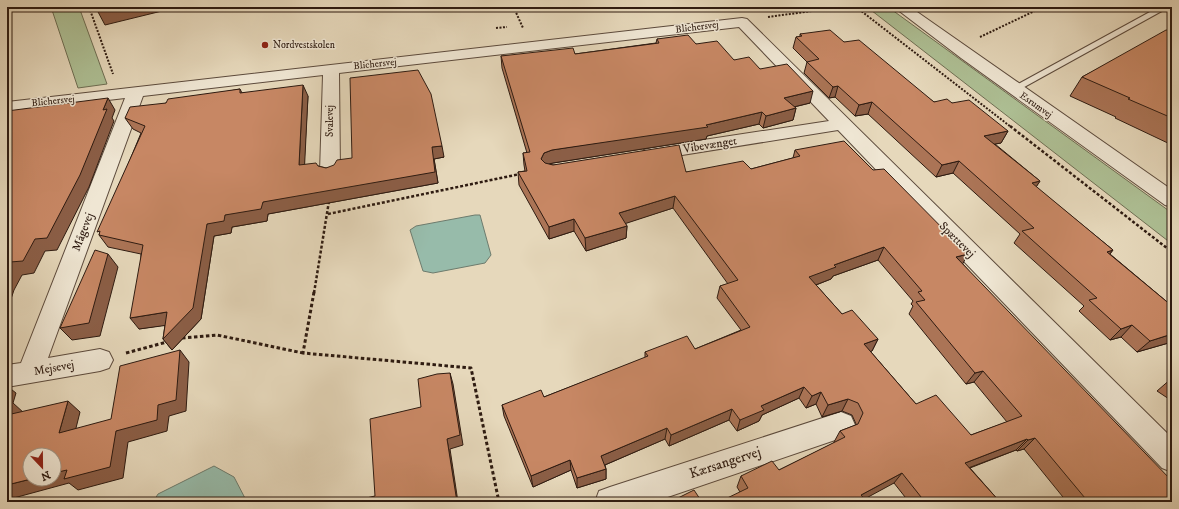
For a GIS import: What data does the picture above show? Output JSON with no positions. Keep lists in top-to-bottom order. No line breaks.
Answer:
{"streets":{"street":["Blichersvej","Esrumvej","Svalevej","Vibevænget","Mågevej","Spættevej","Mejsevej","Kærsangervej"]},"crossings":[["Blichersvej","Svalevej"],["Blichersvej","Mågevej"],["Blichersvej","Spættevej"],["Vibevænget","Spættevej"],["Mågevej","Mejsevej"]],"places":["Nordvestskolen"],"north":"bottom"}
